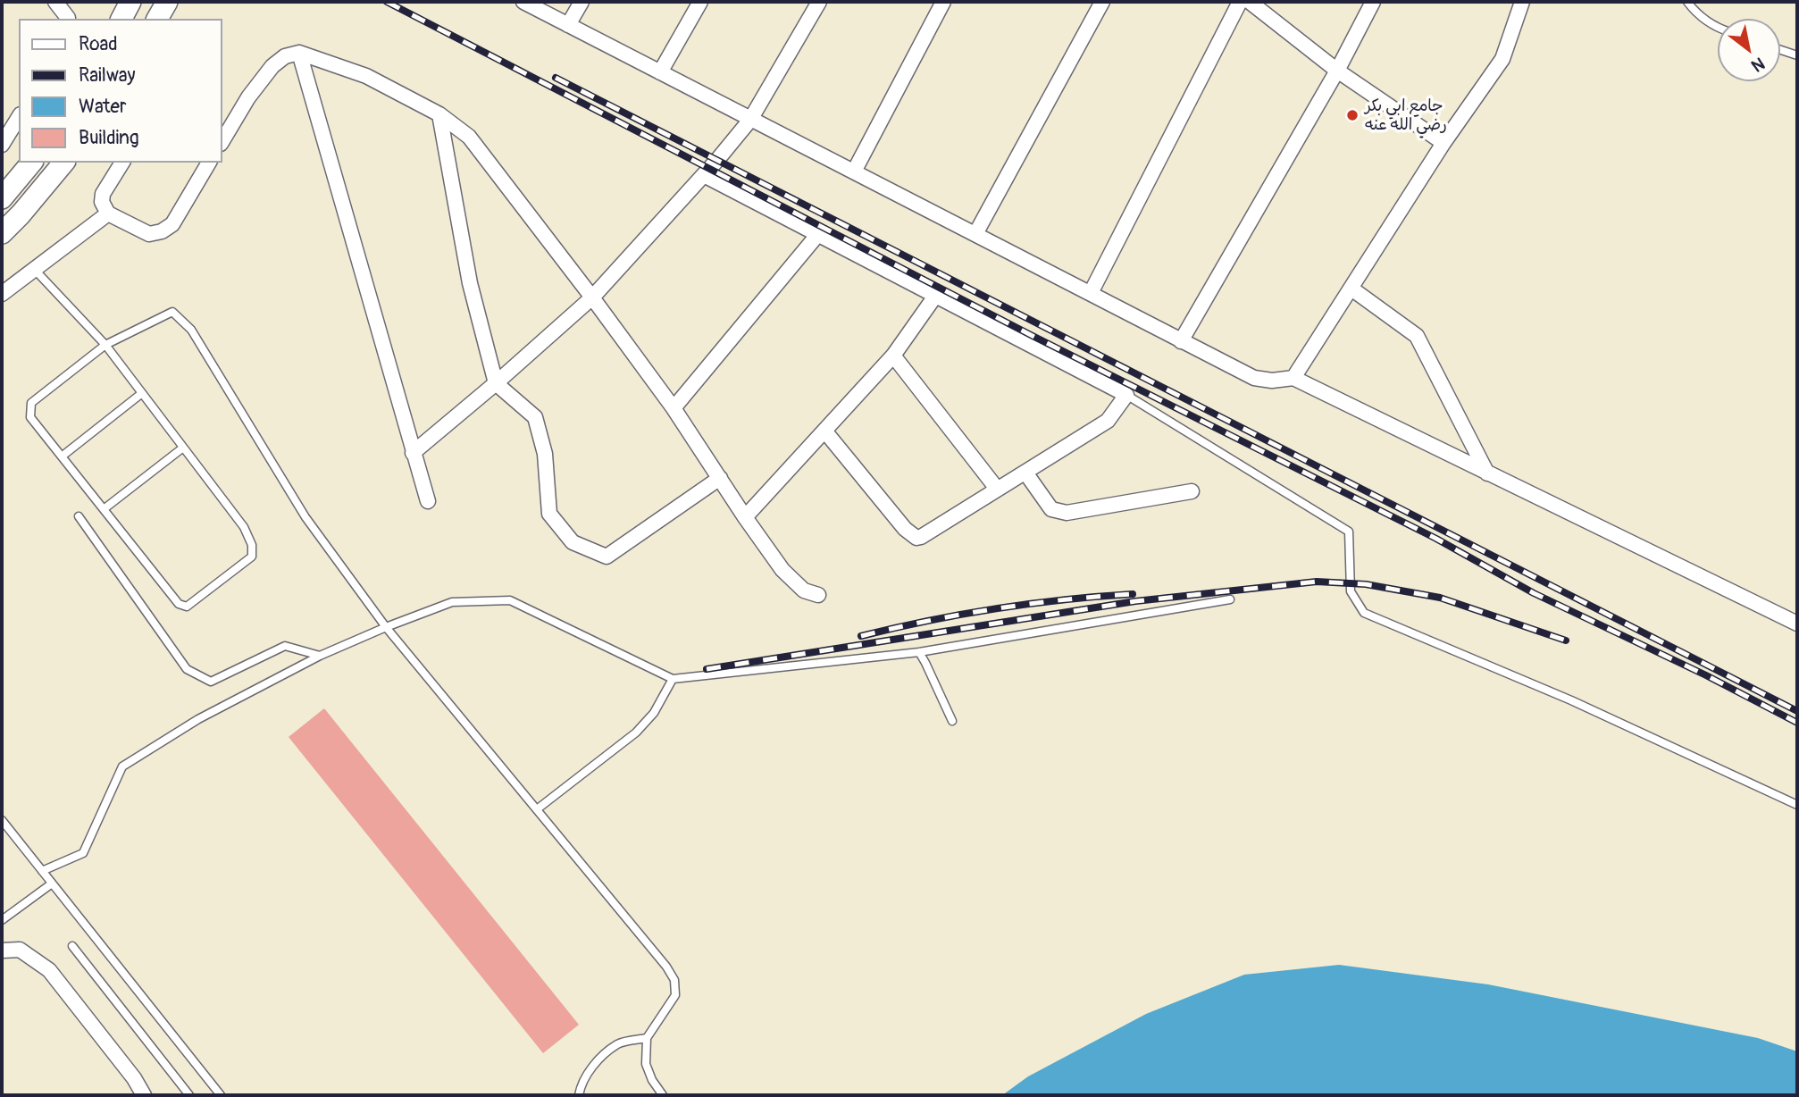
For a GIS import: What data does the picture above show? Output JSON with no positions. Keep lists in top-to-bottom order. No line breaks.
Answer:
{"places":["جامع ابي بكر رضي الله عنه"],"legend":["Road","Railway","Water","Building"],"north":"bottom right"}
